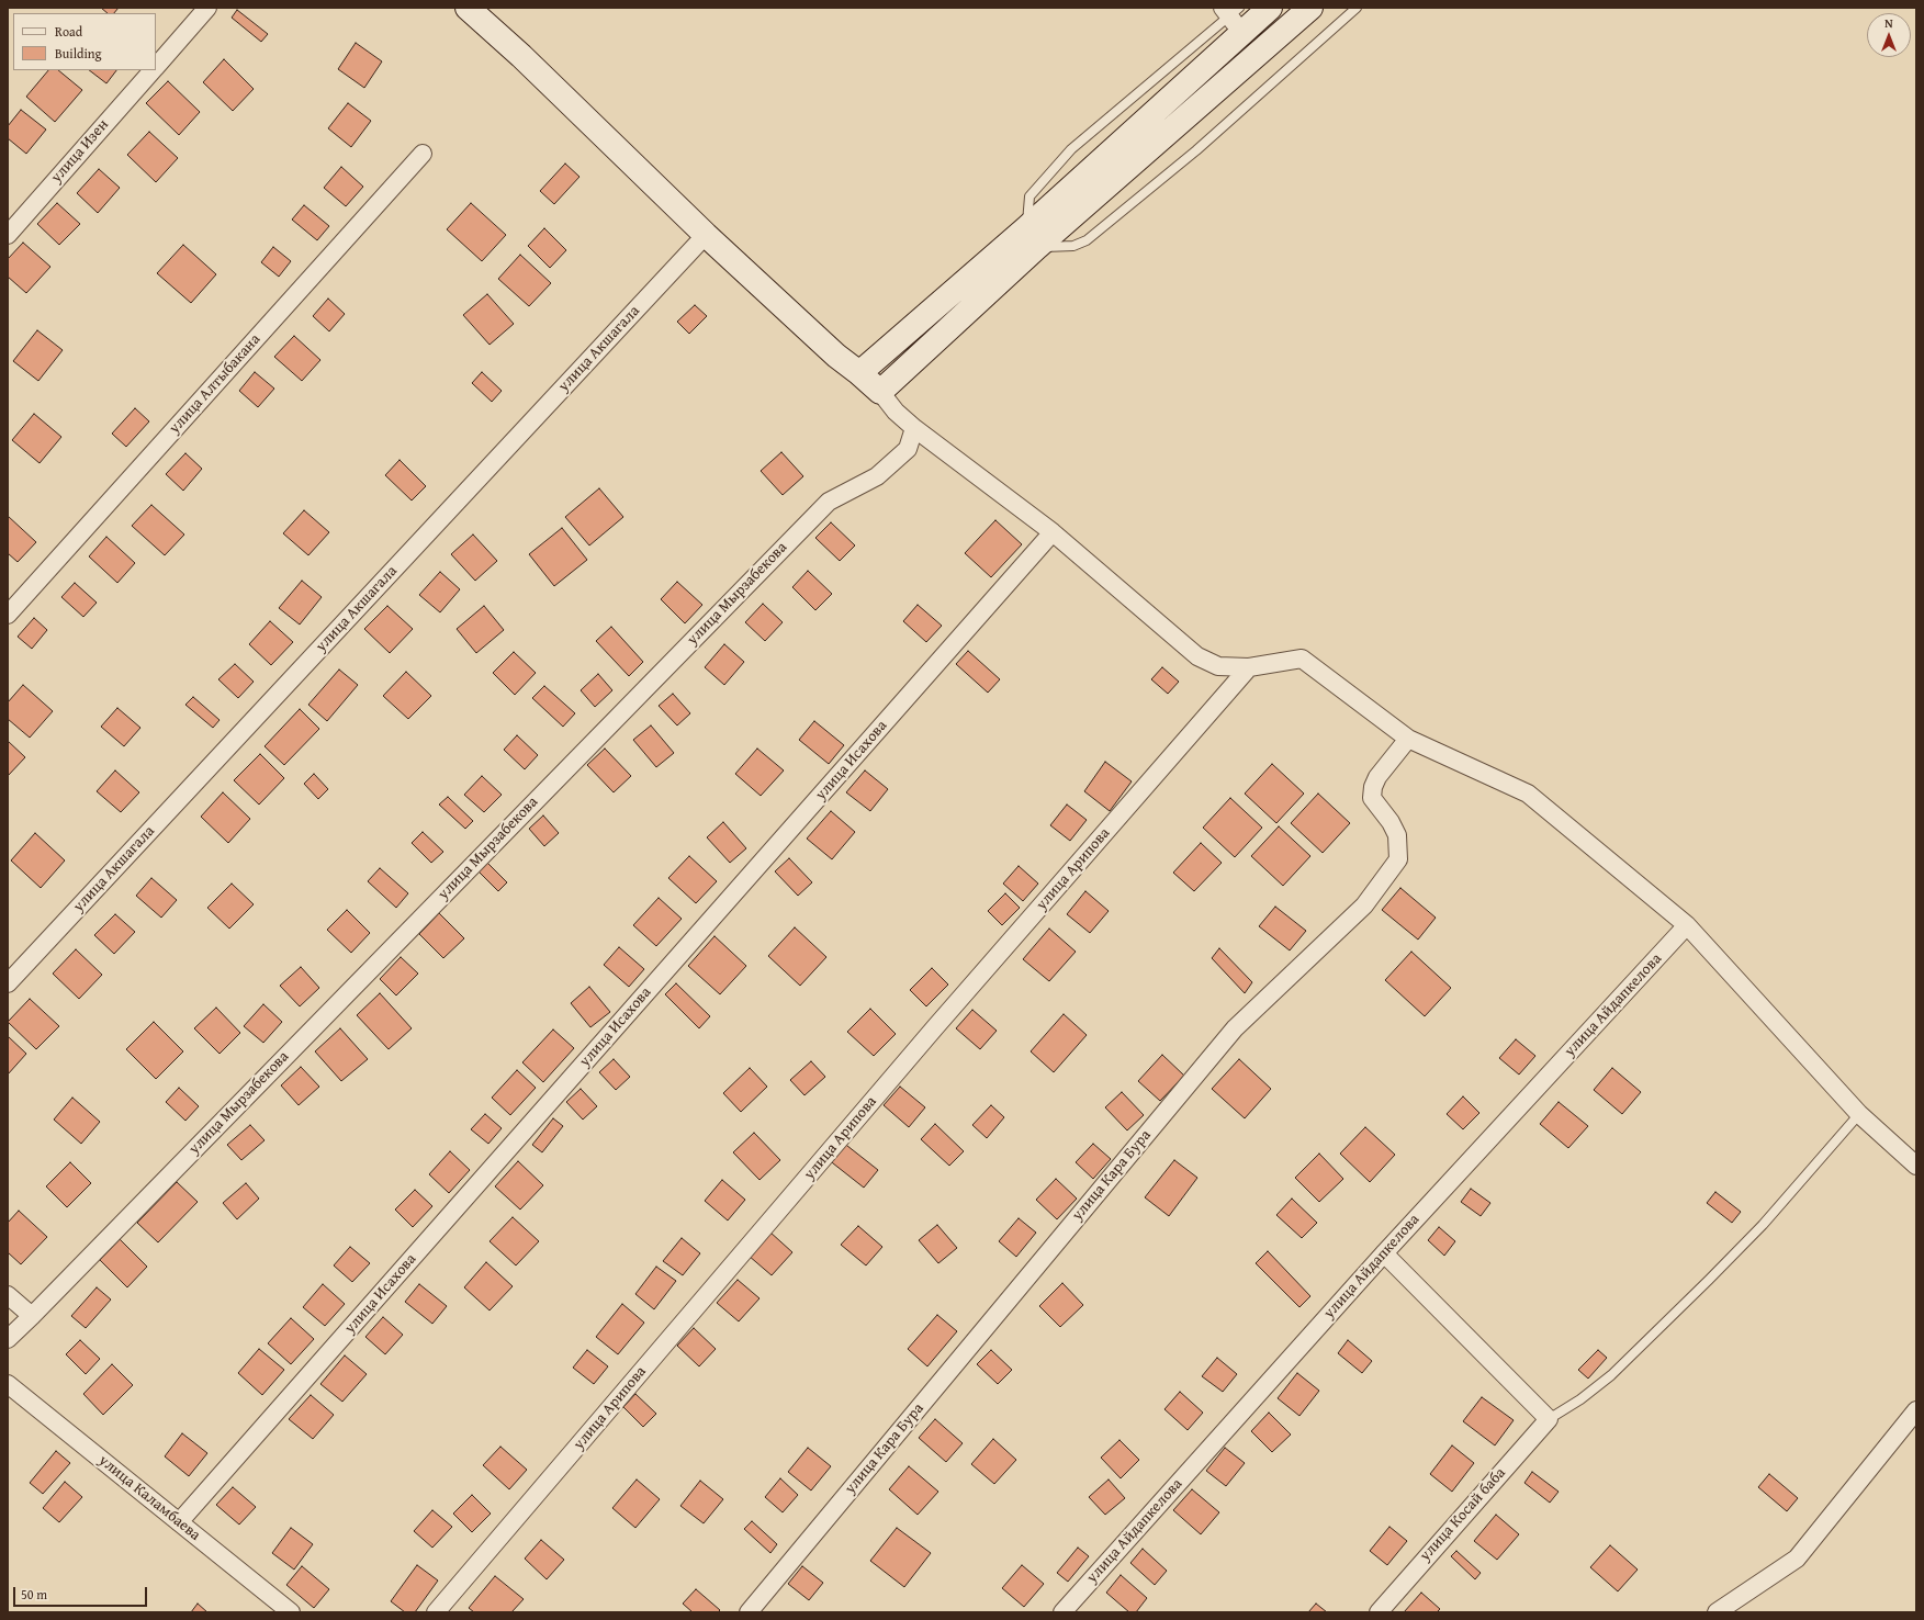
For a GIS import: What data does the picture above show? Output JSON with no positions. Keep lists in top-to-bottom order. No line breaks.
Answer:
{"streets":{"street":["улица Изен","улица Акшагала","улица Алтыбакана","улица Мырзабекова","улица Исахова","улица Арипова","улица Айдапкелова","улица Кара Бура","улица Каламбаева","улица Косай баба"]},"crossings":[["улица Исахова","улица Каламбаева"]],"legend":["Road","Building"],"scale_bar":"50 m","north":"top"}
